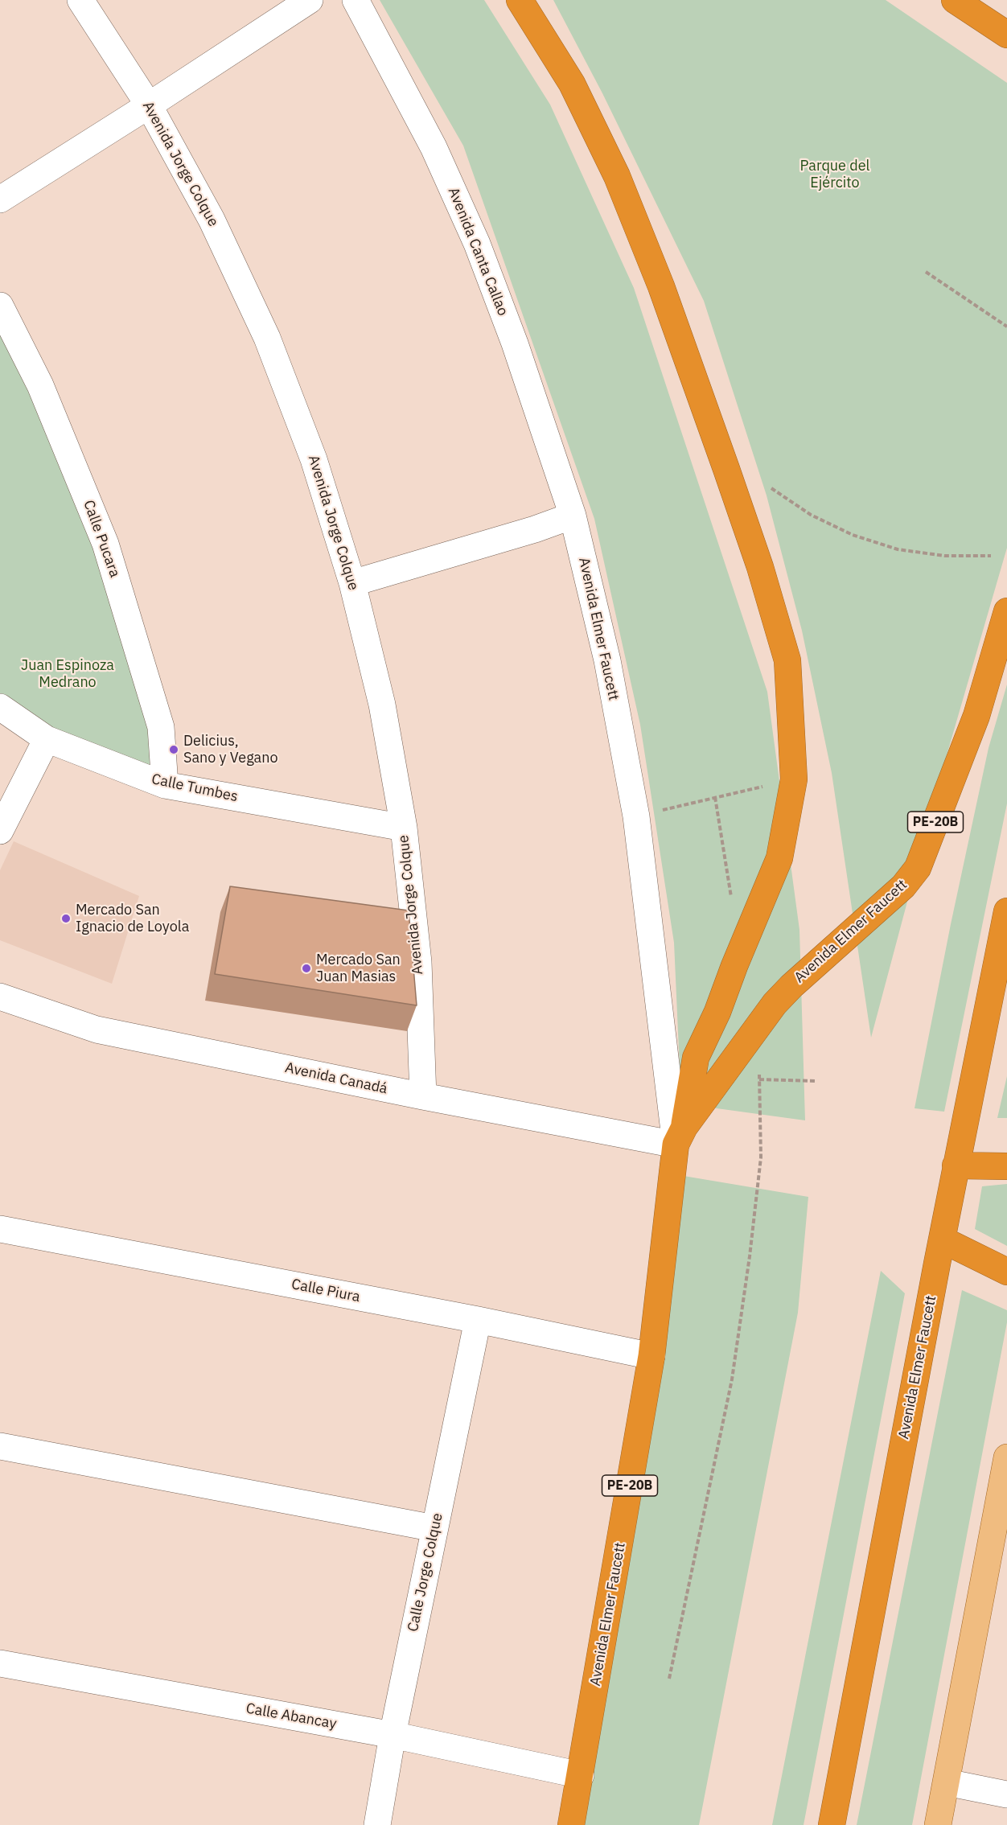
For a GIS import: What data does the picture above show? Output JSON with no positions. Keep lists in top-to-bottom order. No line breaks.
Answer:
{"streets":{"highway":["Avenida Elmer Faucett","PE-20B"],"street":["Avenida Jorge Colque","Avenida Canta Callao","Calle Pucara","Calle Tumbes","Avenida Canadá","Calle Piura","Calle Jorge Colque","Calle Abancay"]},"crossings":[["Avenida Jorge Colque","Calle Tumbes"],["Avenida Jorge Colque","Avenida Canadá"],["Avenida Canta Callao","Avenida Elmer Faucett"],["Calle Pucara","Calle Tumbes"],["Avenida Elmer Faucett","Avenida Canadá"],["Avenida Elmer Faucett","Calle Piura"],["Avenida Elmer Faucett","Calle Abancay"],["Calle Piura","Calle Jorge Colque"],["Calle Jorge Colque","Calle Abancay"]],"parks":["Parque del Ejército","Juan Espinoza Medrano"],"places":["Delicius, Sano y Vegano","Mercado San Ignacio de Loyola","Mercado San Juan Masias"]}
